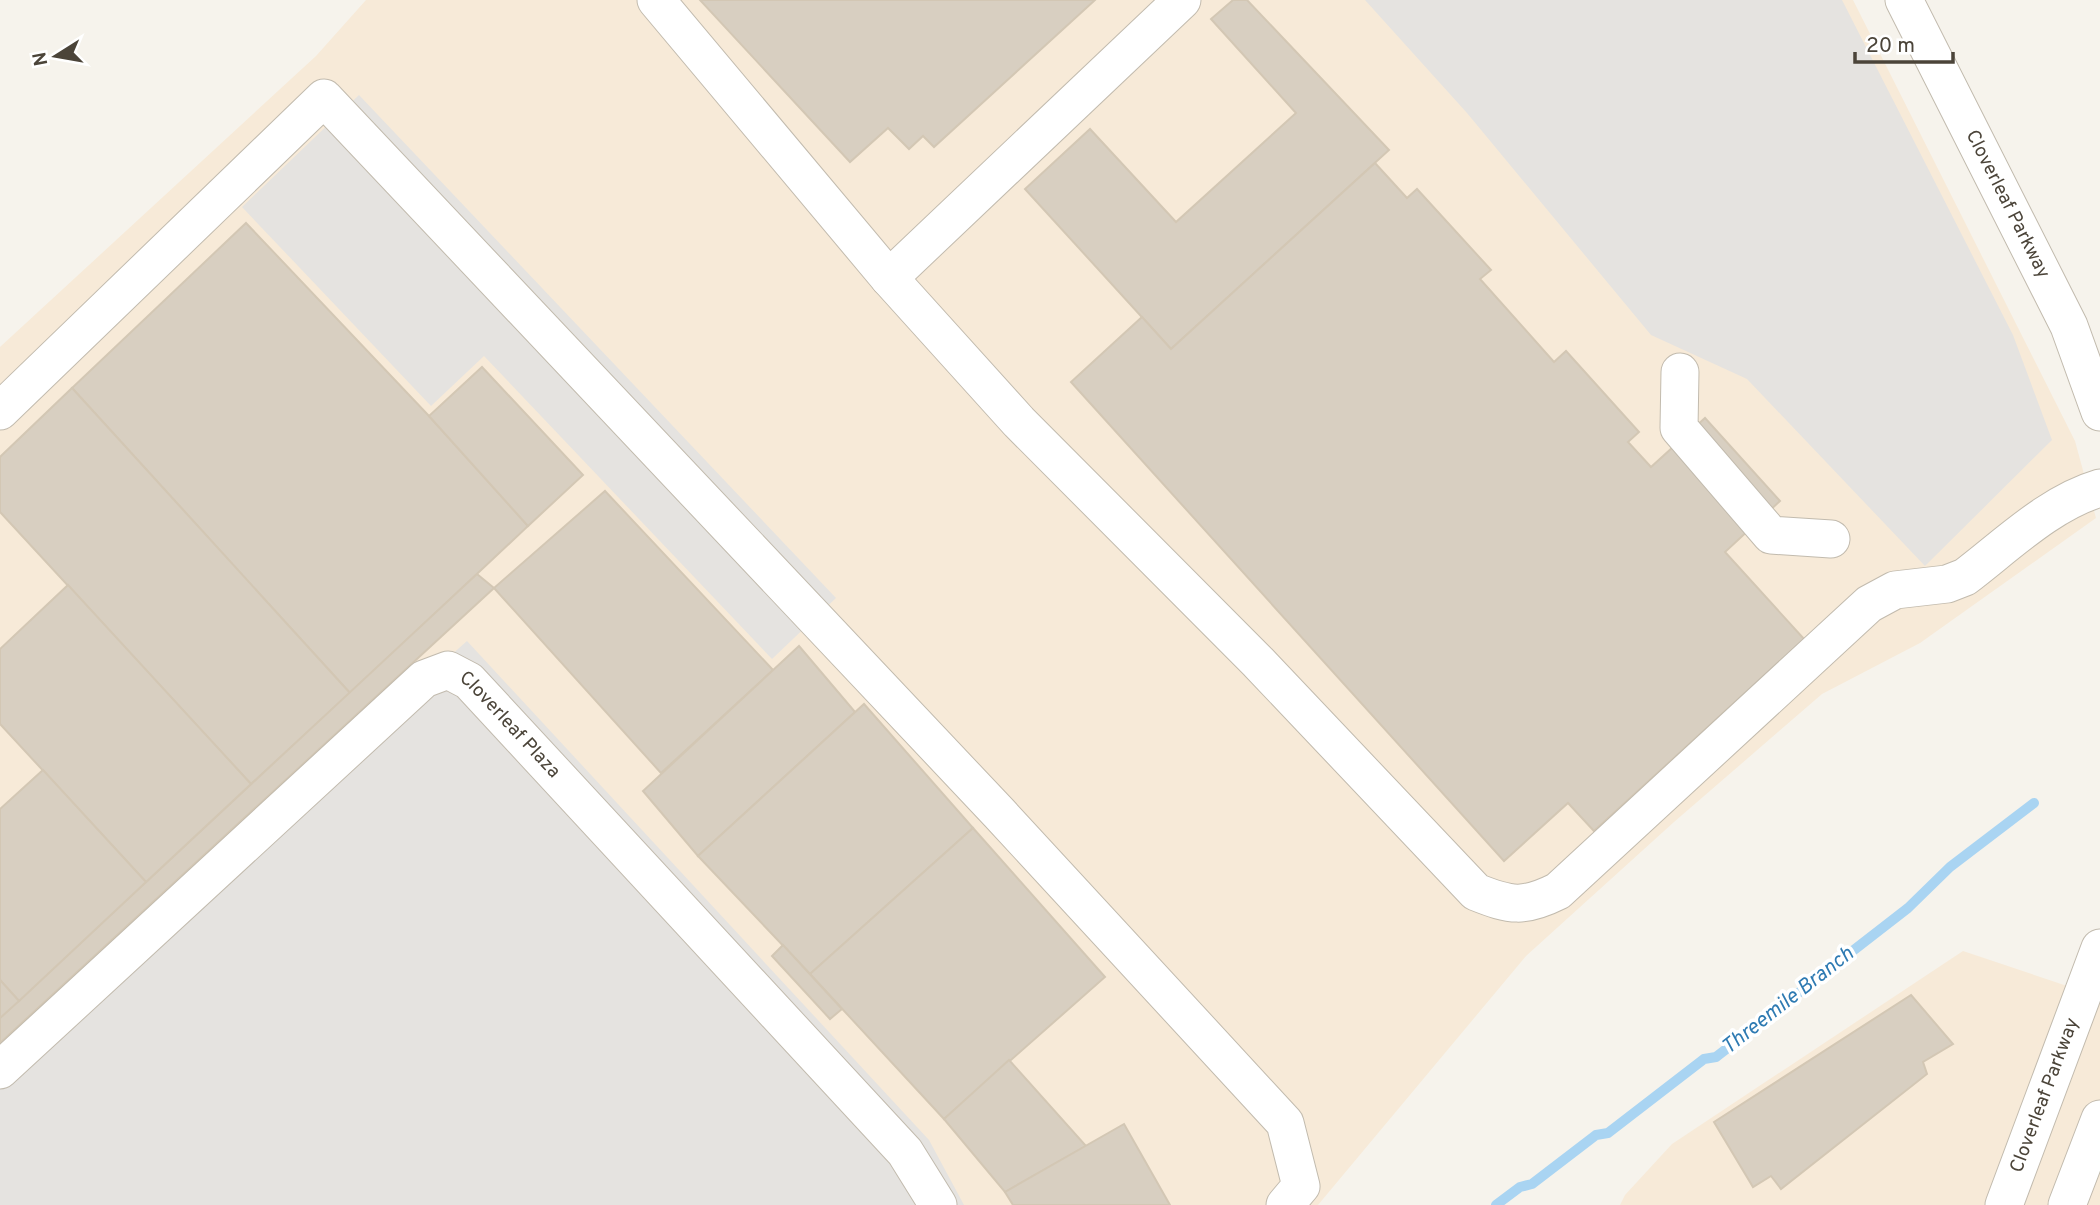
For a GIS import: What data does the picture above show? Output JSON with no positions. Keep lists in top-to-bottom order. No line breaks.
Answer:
{"streets":{"street":["Cloverleaf Parkway","Cloverleaf Plaza"]},"water":["Threemile Branch"],"scale_bar":"20 m","north":"left"}
